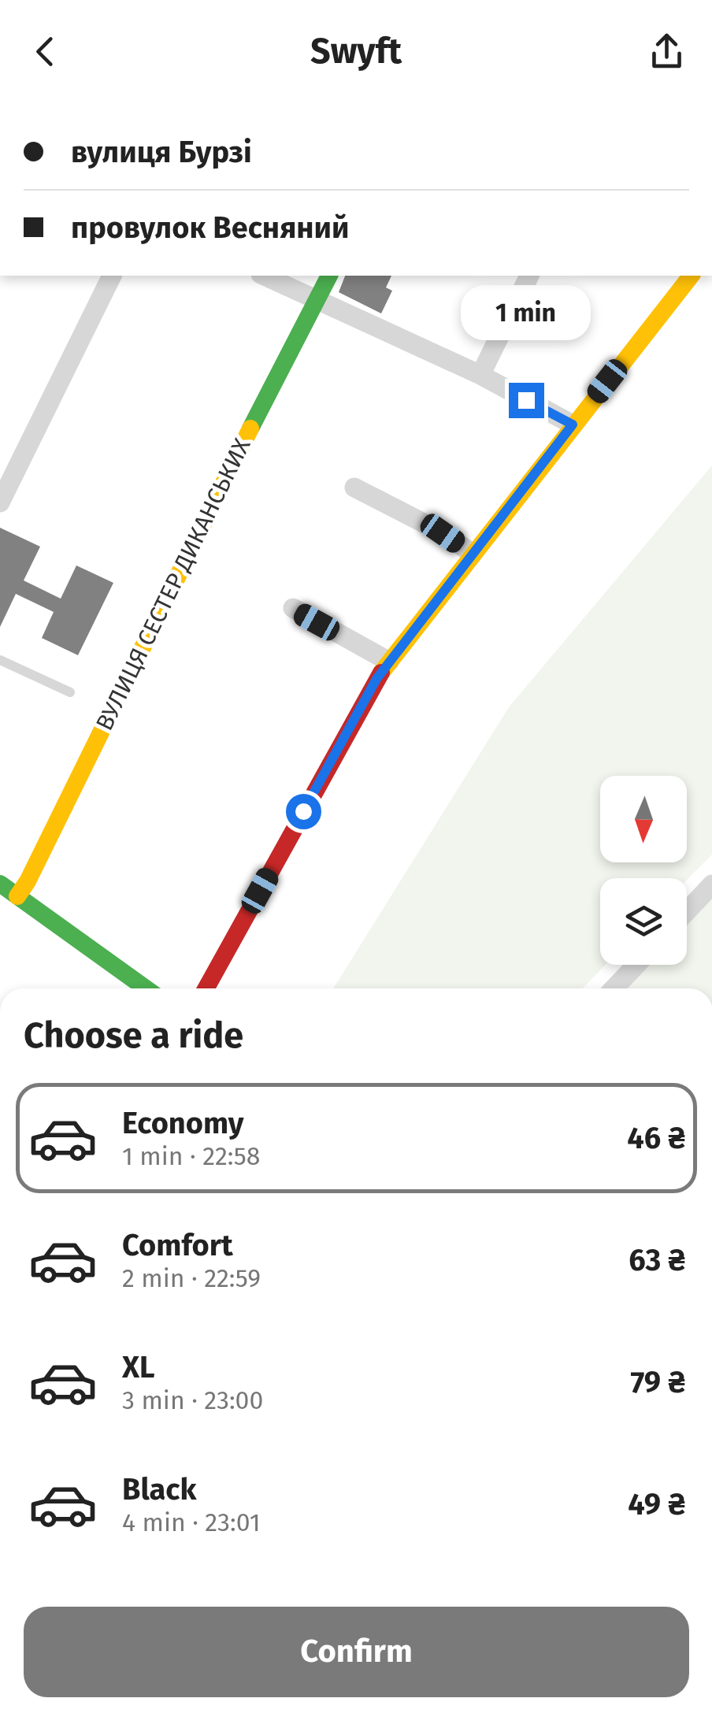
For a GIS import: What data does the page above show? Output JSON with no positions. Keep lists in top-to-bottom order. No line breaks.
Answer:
{"streets":{"street":["ВУЛИЦЯ СЕСТЕР ДИКАНСЬКИХ"]},"north":"bottom","page":{"header":"Swyft","banner":["вулиця Бурзі","провулок Весняний"],"bubble":"1 min","heading":"Choose a ride","list":[{"name":"Economy","note":"1 min · 22:58","value":"46 ₴"},{"name":"Comfort","note":"2 min · 22:59","value":"63 ₴"},{"name":"XL","note":"3 min · 23:00","value":"79 ₴"},{"name":"Black","note":"4 min · 23:01","value":"49 ₴"}],"buttons":"Confirm"}}
